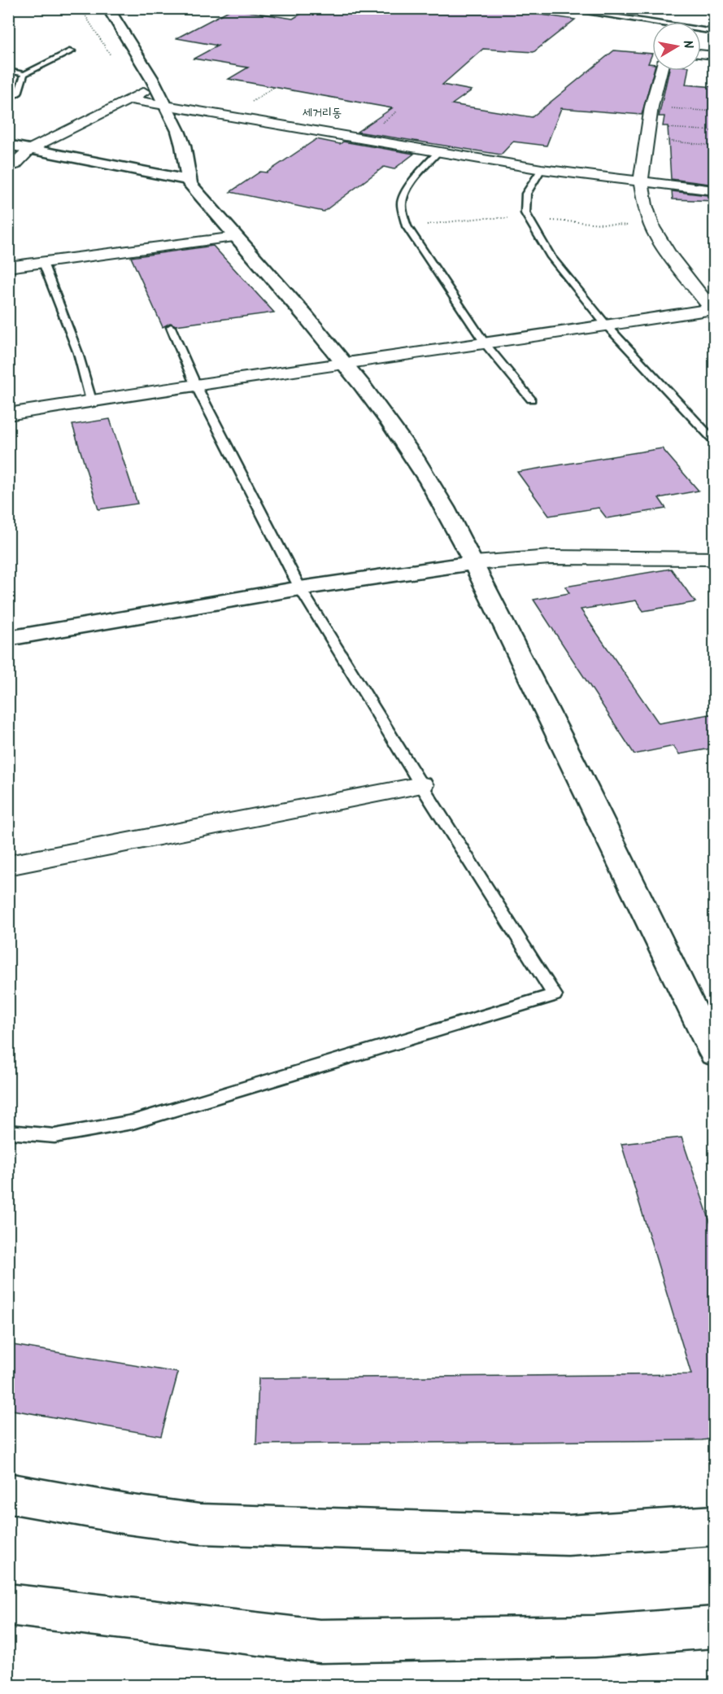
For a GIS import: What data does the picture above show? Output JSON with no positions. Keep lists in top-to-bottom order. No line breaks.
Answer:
{"districts":["세거리동"],"north":"right"}
